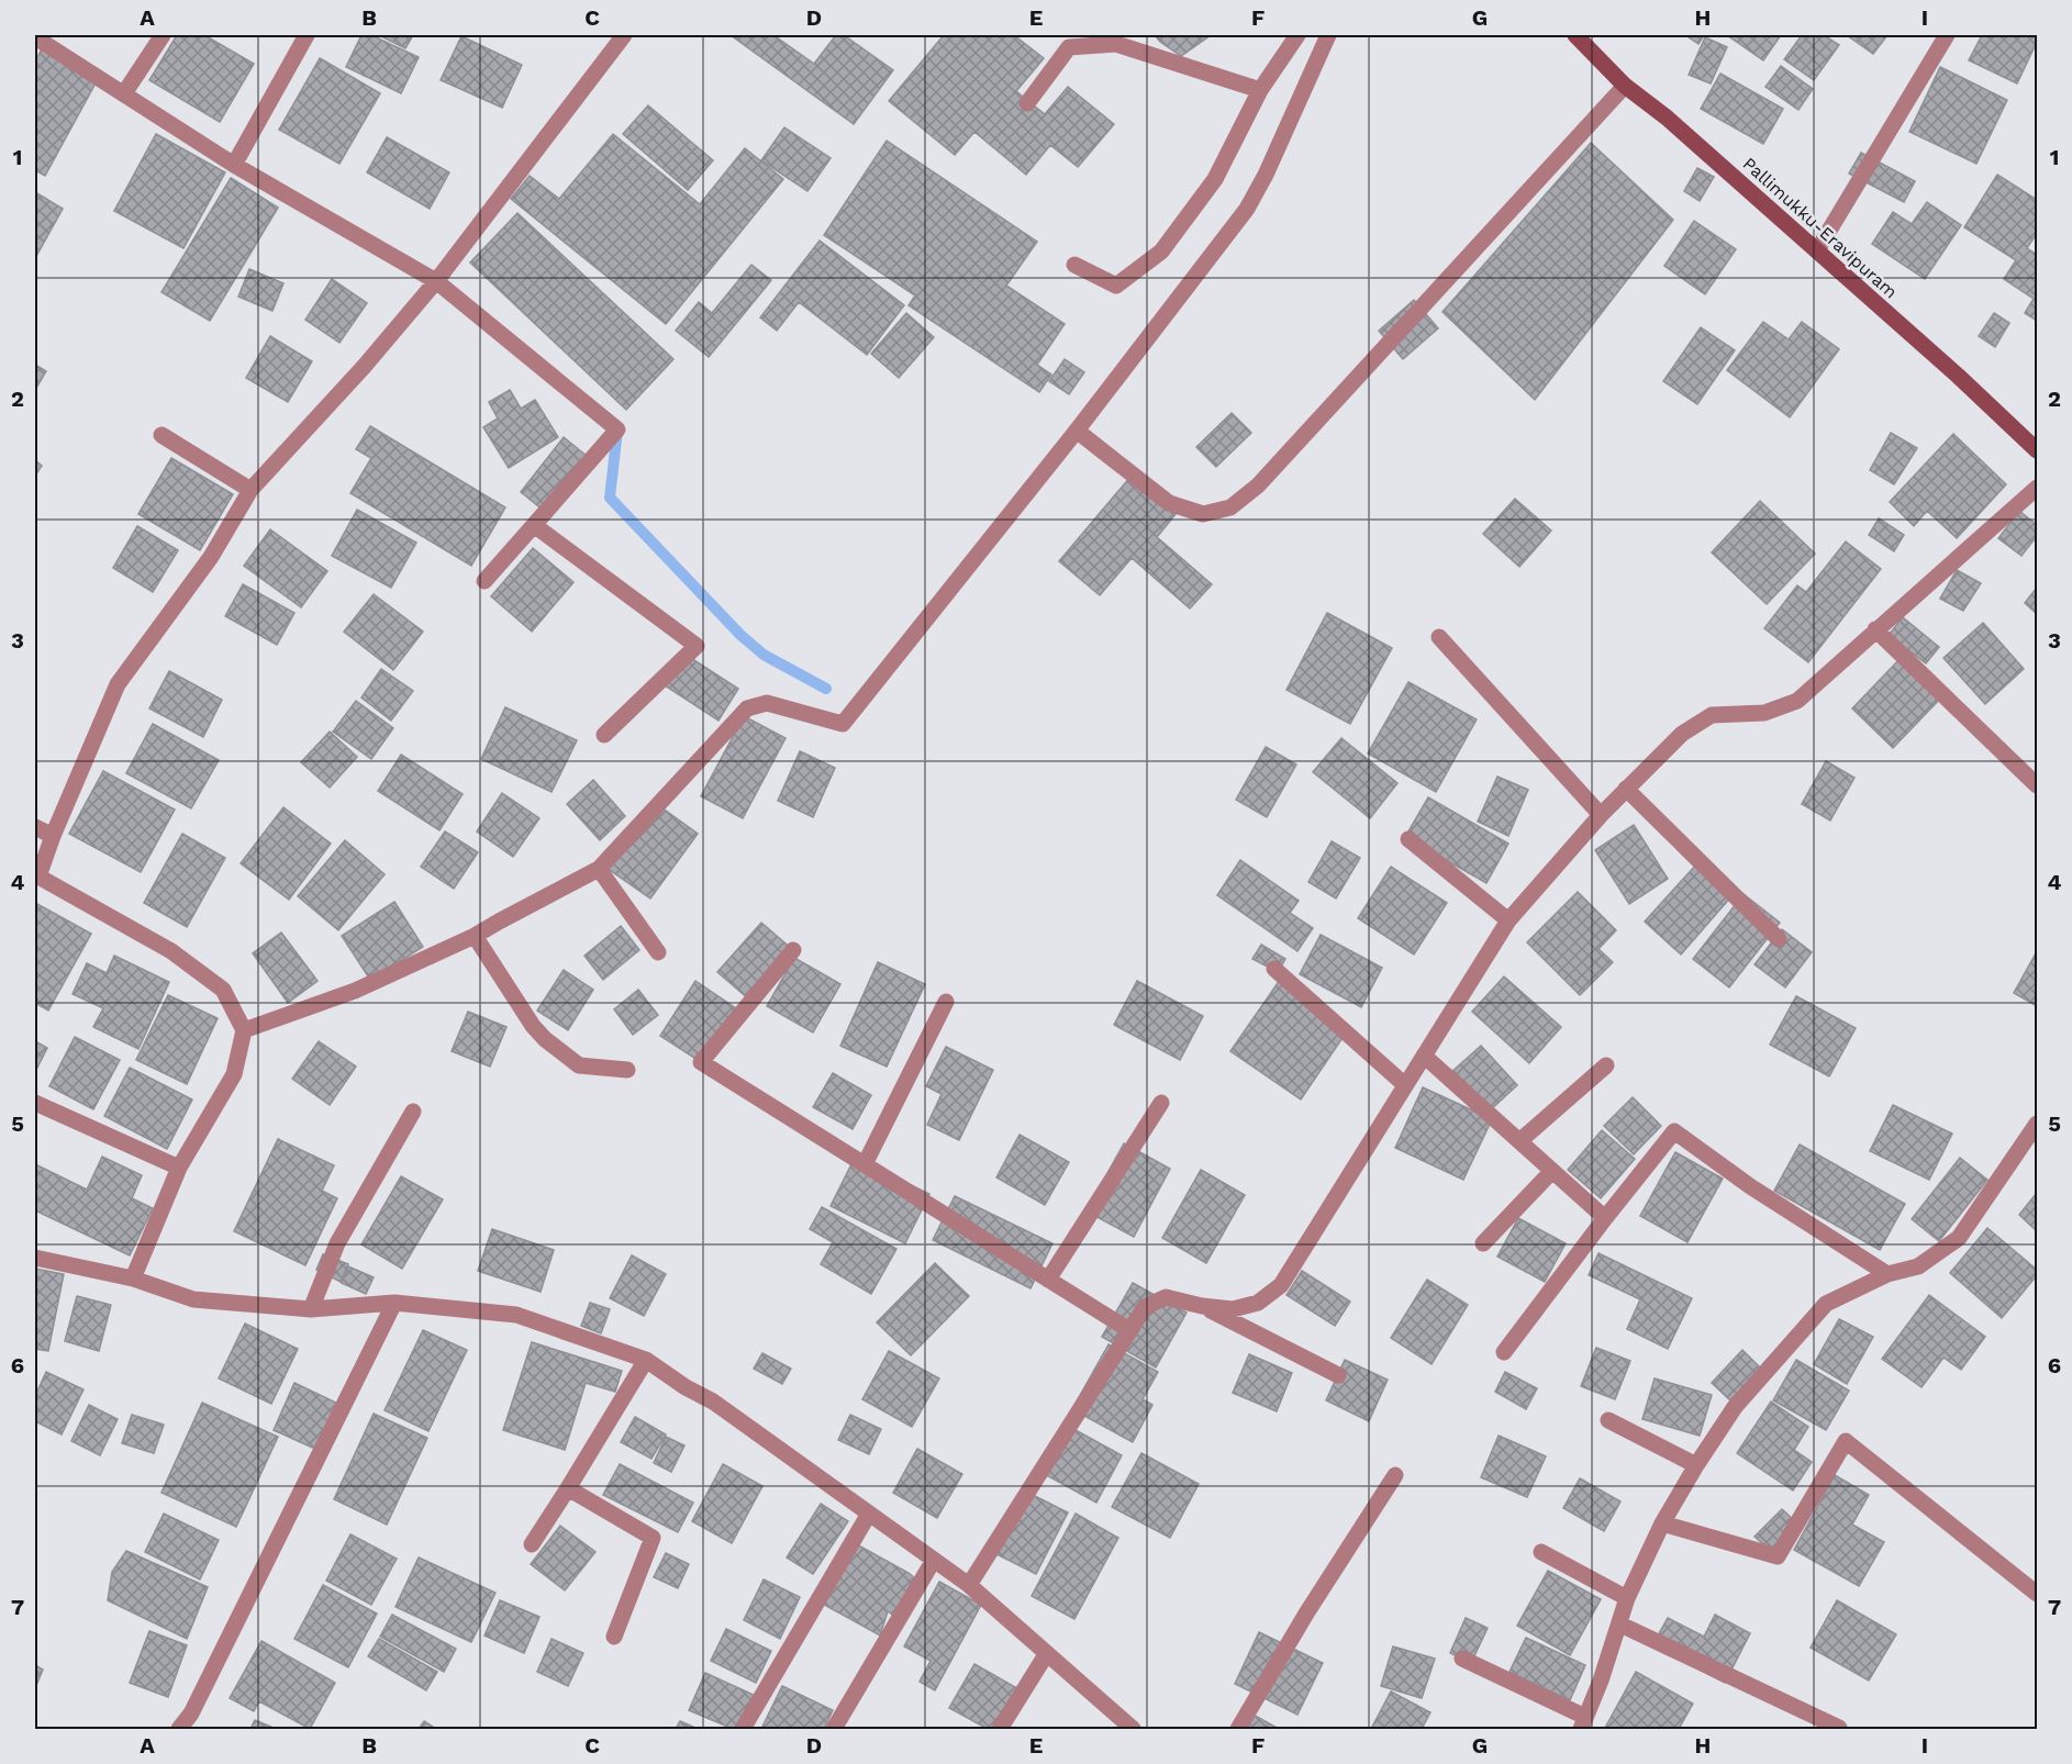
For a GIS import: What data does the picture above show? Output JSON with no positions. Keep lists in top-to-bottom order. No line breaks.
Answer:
{"streets":{"main road":["Pallimukku-Eravipuram"]},"grid":{"columns":["A","B","C","D","E","F","G","H","I"],"rows":["1","2","3","4","5","6","7"]}}
